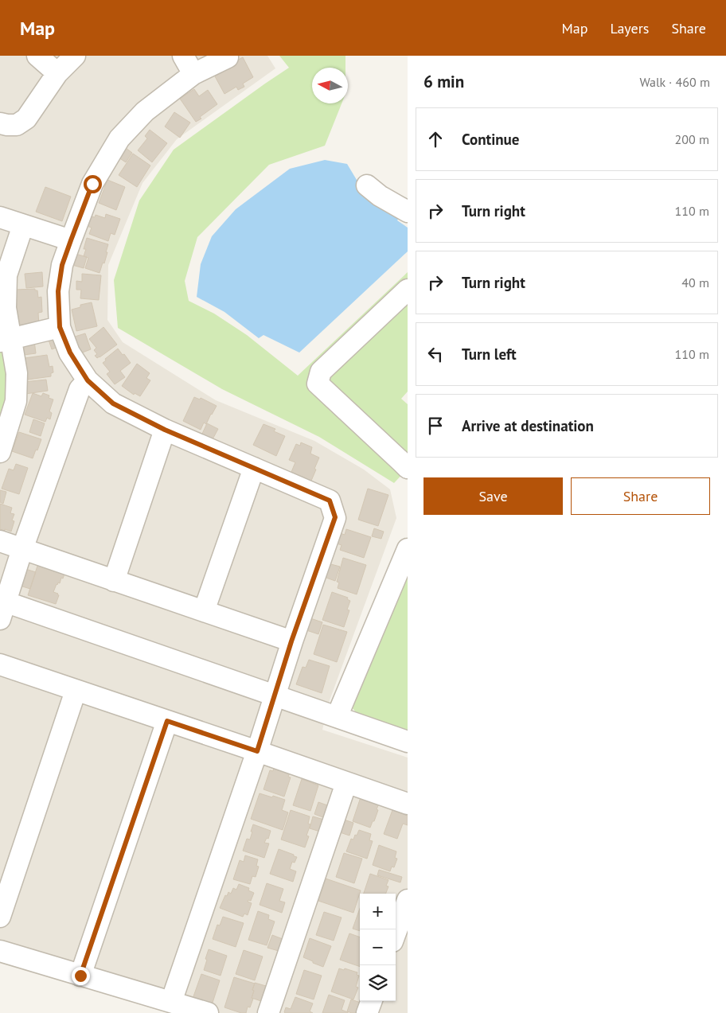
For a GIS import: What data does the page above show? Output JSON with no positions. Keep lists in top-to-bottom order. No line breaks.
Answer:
{"north":"left","page":{"header":"Map","nav":["Map","Layers","Share"],"heading":["6 min","Walk · 460 m"],"list":[["Continue","200 m"],["Turn right","110 m"],["Turn right","40 m"],["Turn left","110 m"],"Arrive at destination"],"buttons":["Save","Share"],"map_buttons":["+","−"]}}
